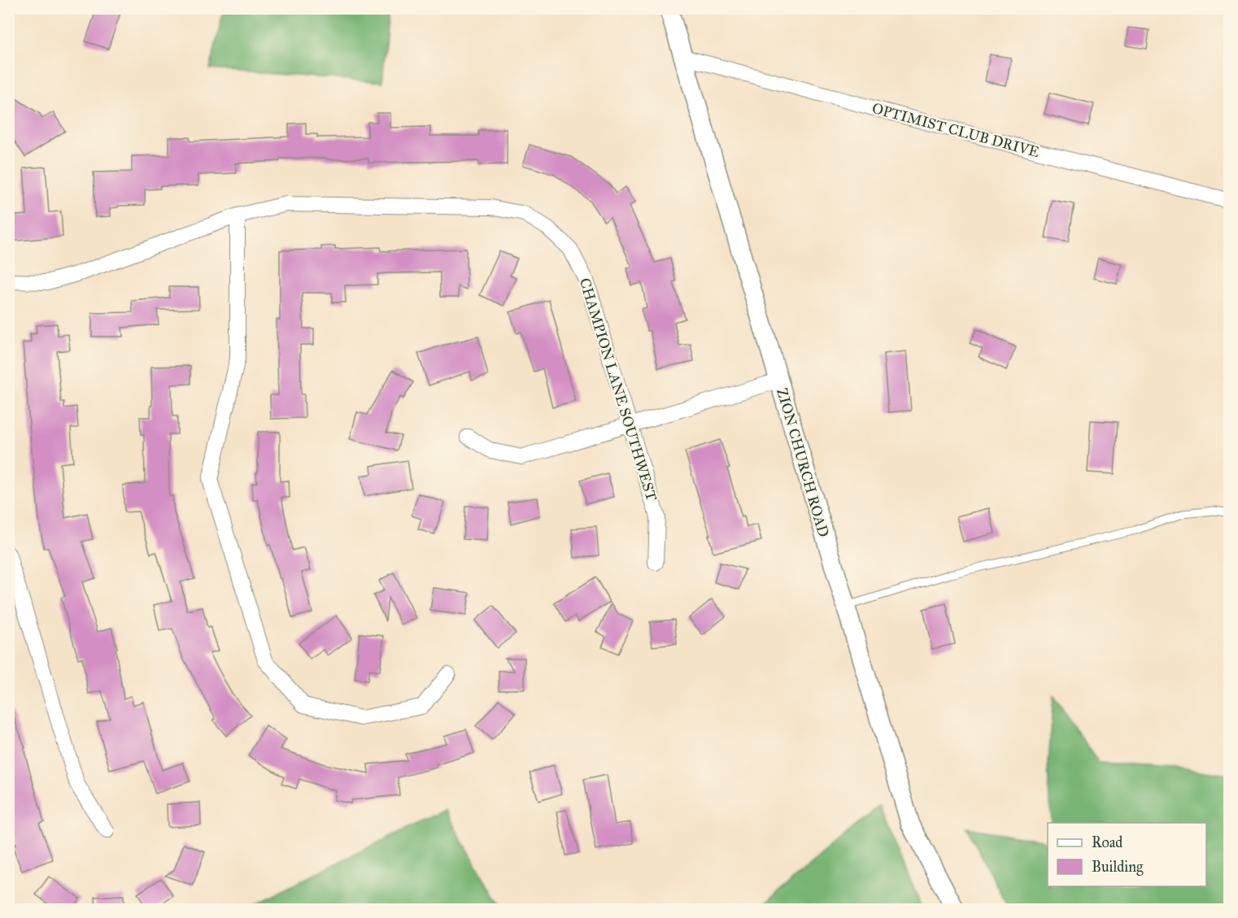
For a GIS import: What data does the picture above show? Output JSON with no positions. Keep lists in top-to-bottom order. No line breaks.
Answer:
{"streets":{"street":["OPTIMIST CLUB DRIVE","CHAMPION LANE SOUTHWEST","ZION CHURCH ROAD"]},"crossings":[["OPTIMIST CLUB DRIVE","ZION CHURCH ROAD"]],"legend":["Road","Building"]}
